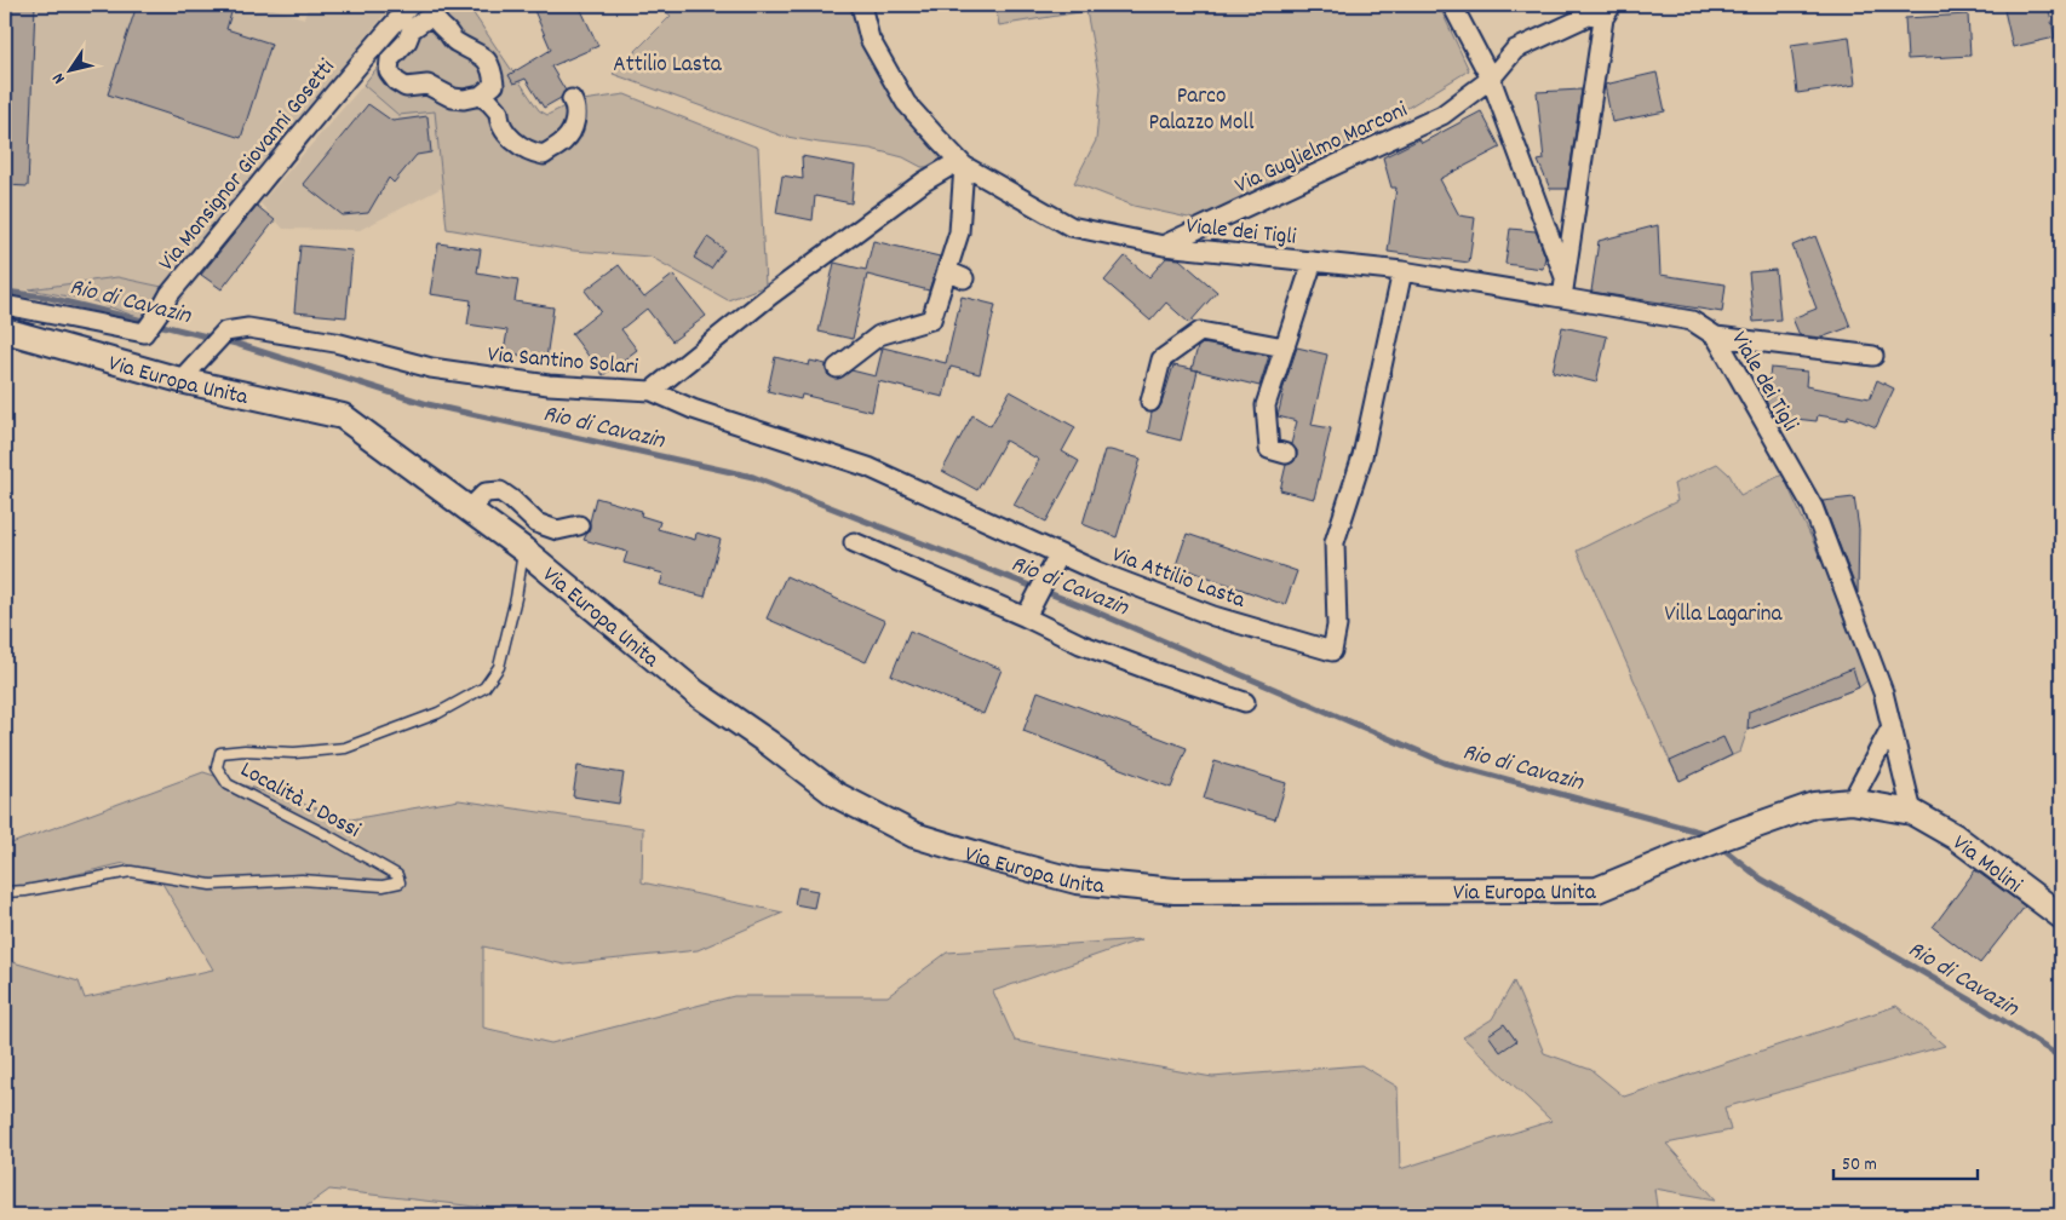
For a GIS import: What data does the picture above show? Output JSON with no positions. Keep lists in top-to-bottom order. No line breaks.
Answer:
{"streets":{"main road":["Via Europa Unita","Via Molini"],"street":["Via Guglielmo Marconi","Via Monsignor Giovanni Gosetti","Viale dei Tigli","Via Santino Solari","Via Attilio Lasta"],"lane":["Località I Dossi"]},"crossings":[["Via Guglielmo Marconi","Viale dei Tigli"],["Viale dei Tigli","Via Santino Solari"],["Viale dei Tigli","Via Attilio Lasta"],["Viale dei Tigli","Via Molini"],["Via Santino Solari","Via Europa Unita"],["Via Santino Solari","Via Attilio Lasta"],["Via Europa Unita","Località I Dossi"],["Via Europa Unita","Via Molini"]],"water":["Rio di Cavazin"],"parks":["Attilio Lasta","Parco Palazzo Moll","Villa Lagarina"],"scale_bar":"50 m","north":"bottom left"}
